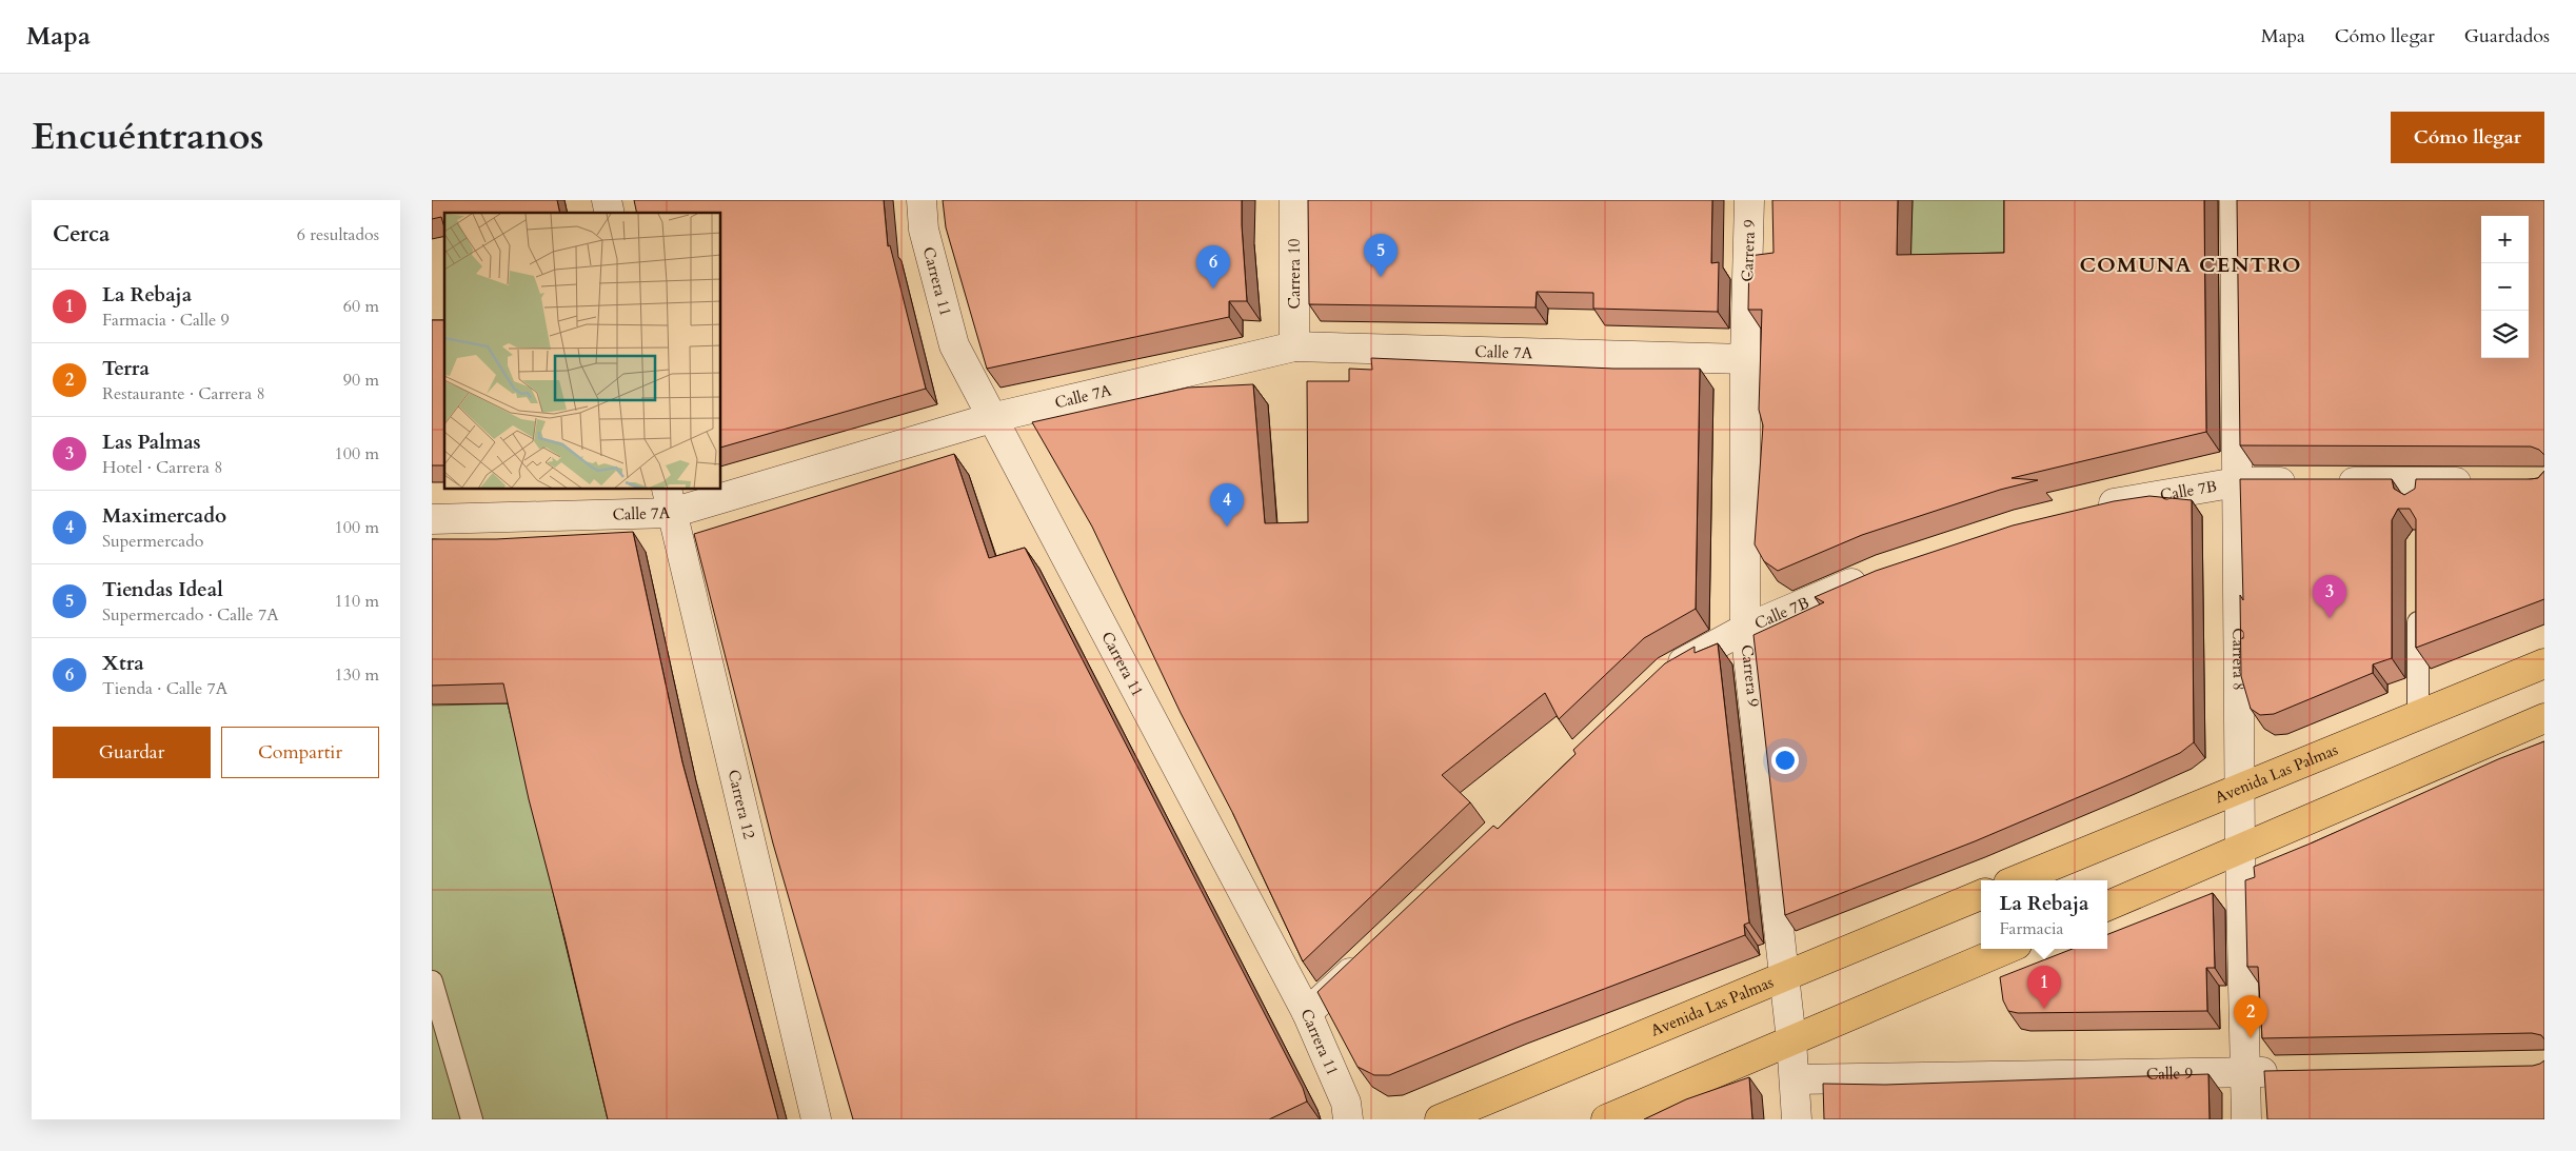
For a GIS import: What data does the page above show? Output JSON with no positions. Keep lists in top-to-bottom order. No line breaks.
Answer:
{"streets":{"main road":["Avenida Las Palmas"],"street":["Carrera 9","Carrera 10","Carrera 11","Calle 7A","Calle 7B","Carrera 8","Carrera 12","Calle 9"]},"crossings":[["Carrera 9","Calle 7A"],["Carrera 9","Calle 7B"],["Carrera 9","Avenida Las Palmas"],["Carrera 9","Calle 9"],["Carrera 10","Calle 7A"],["Carrera 11","Calle 7A"],["Calle 7A","Carrera 12"],["Calle 7B","Carrera 8"],["Carrera 8","Avenida Las Palmas"],["Carrera 8","Calle 9"]],"districts":["COMUNA CENTRO"],"page":{"header":"Mapa","nav":["Mapa","Cómo llegar","Guardados"],"title":"Encuéntranos","buttons":["Cómo llegar",["Guardar","Compartir"]],"heading":["Cerca","6 resultados"],"map_buttons":["+","−"],"pins":["5","6","4","3","1","2"],"list":[{"mark":"1","name":"La Rebaja","note":"Farmacia · Calle 9","value":"60 m"},{"mark":"2","name":"Terra","note":"Restaurante · Carrera 8","value":"90 m"},{"mark":"3","name":"Las Palmas","note":"Hotel · Carrera 8","value":"100 m"},{"mark":"4","name":"Maximercado","note":"Supermercado","value":"100 m"},{"mark":"5","name":"Tiendas Ideal","note":"Supermercado · Calle 7A","value":"110 m"},{"mark":"6","name":"Xtra","note":"Tienda · Calle 7A","value":"130 m"}],"popup":["La Rebaja","Farmacia"]}}
